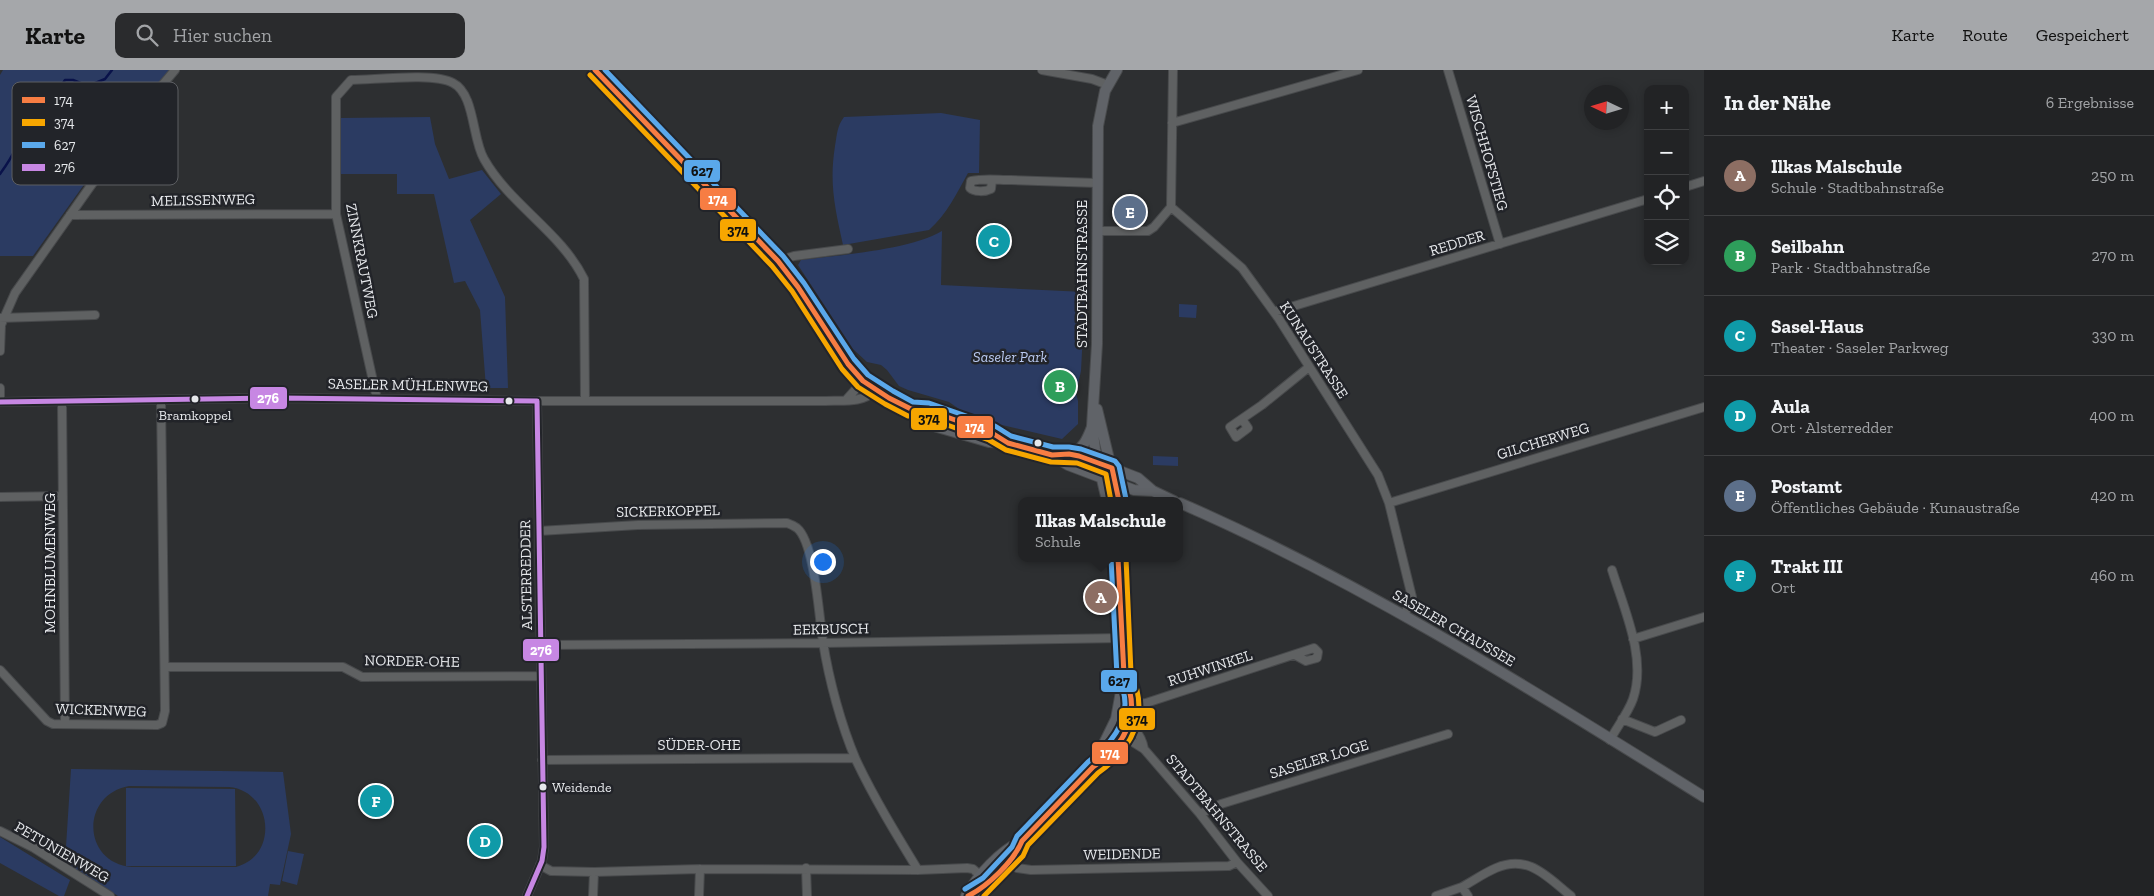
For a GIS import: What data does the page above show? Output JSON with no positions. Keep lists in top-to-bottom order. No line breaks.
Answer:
{"streets":{"main road":["STADTBAHNSTRASSE","SASELER CHAUSSEE"],"street":["WISCHHOFSTIEG","MELISSENWEG","REDDER","ZINNKRAUTWEG","KUNAUSTRASSE","SASELER MÜHLENWEG","GILCHERWEG","SICKERKOPPEL","MOHNBLUMENWEG","ALSTERREDDER","EEKBUSCH","NORDER-OHE","RUHWINKEL","WICKENWEG","SÜDER-OHE","SASELER LOGE","PETUNIENWEG","WEIDENDE"]},"crossings":[["WISCHHOFSTIEG","REDDER"],["MELISSENWEG","ZINNKRAUTWEG"],["REDDER","KUNAUSTRASSE"],["ZINNKRAUTWEG","SASELER MÜHLENWEG"],["STADTBAHNSTRASSE","SASELER LOGE"],["STADTBAHNSTRASSE","WEIDENDE"],["KUNAUSTRASSE","GILCHERWEG"],["KUNAUSTRASSE","SASELER CHAUSSEE"],["SASELER MÜHLENWEG","MOHNBLUMENWEG"],["SASELER MÜHLENWEG","ALSTERREDDER"],["SICKERKOPPEL","ALSTERREDDER"],["SICKERKOPPEL","EEKBUSCH"],["MOHNBLUMENWEG","WICKENWEG"],["ALSTERREDDER","EEKBUSCH"],["ALSTERREDDER","NORDER-OHE"],["ALSTERREDDER","SÜDER-OHE"],["NORDER-OHE","WICKENWEG"]],"parks":["Saseler Park"],"places":["Bramkoppel","Weidende"],"lines":["transit line 174","transit line 627","transit line 374","transit line 276"],"legend":["174","374","627","276"],"north":"left","page":{"header":"Karte","search":"Hier suchen","nav":["Karte","Route","Gespeichert"],"heading":["In der Nähe","6 Ergebnisse"],"map_buttons":["+","−"],"list":[{"mark":"A","name":"Ilkas Malschule","note":"Schule · Stadtbahnstraße","value":"250 m"},{"mark":"B","name":"Seilbahn","note":"Park · Stadtbahnstraße","value":"270 m"},{"mark":"C","name":"Sasel-Haus","note":"Theater · Saseler Parkweg","value":"330 m"},{"mark":"D","name":"Aula","note":"Ort · Alsterredder","value":"400 m"},{"mark":"E","name":"Postamt","note":"Öffentliches Gebäude · Kunaustraße","value":"420 m"},{"mark":"F","name":"Trakt III","note":"Ort","value":"460 m"}],"pins":["E","C","B","A","F","D"],"popup":["Ilkas Malschule","Schule"]}}
